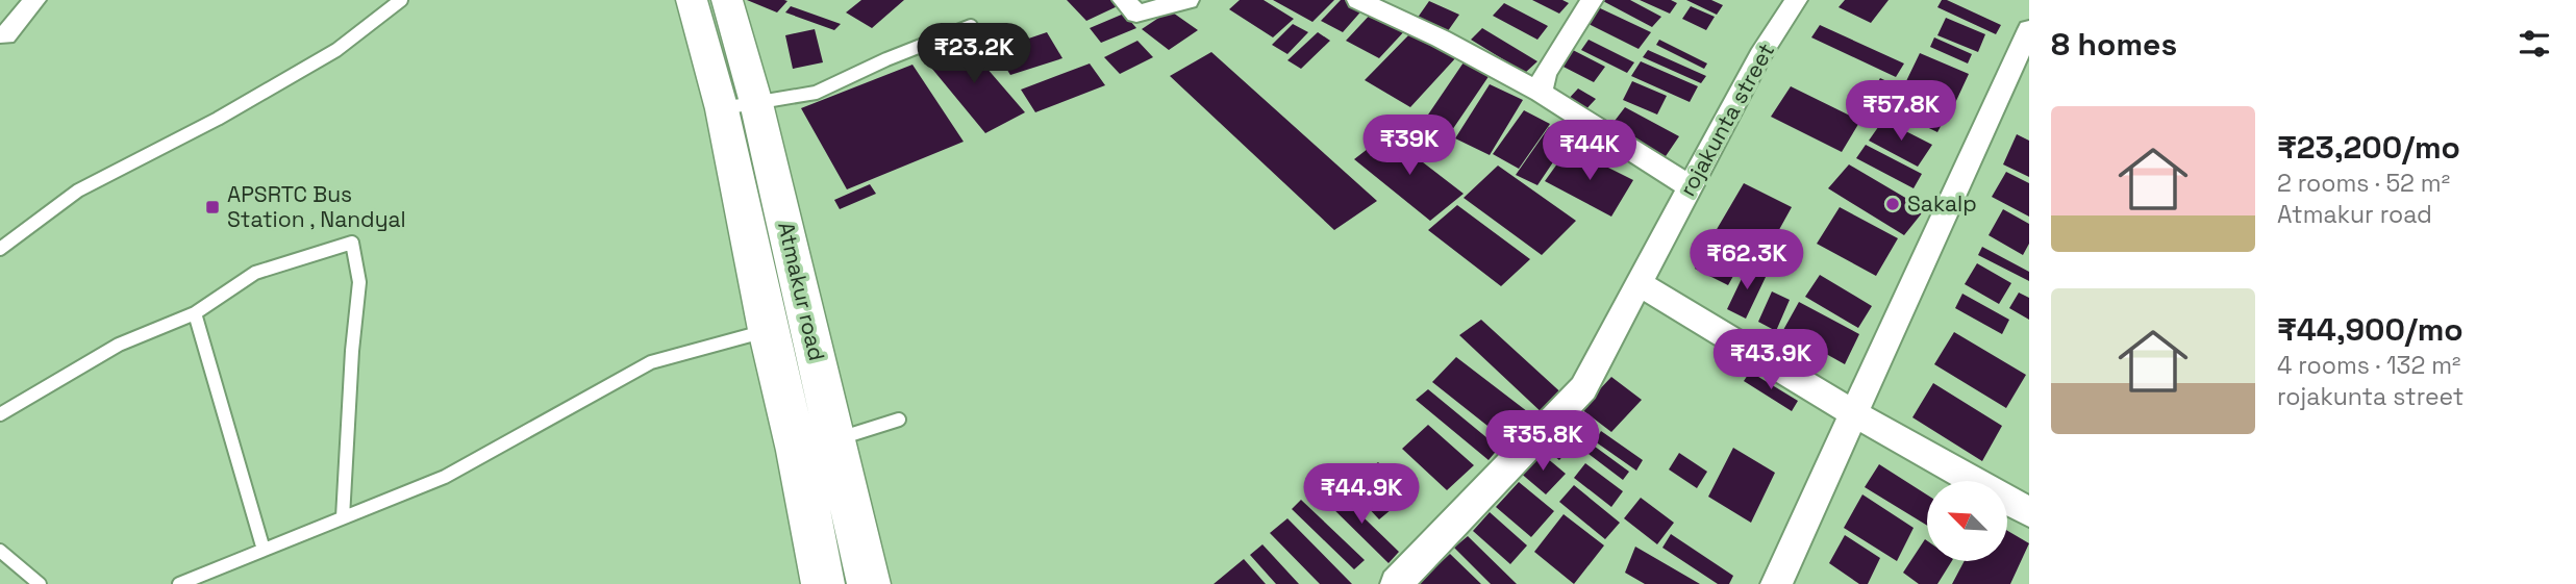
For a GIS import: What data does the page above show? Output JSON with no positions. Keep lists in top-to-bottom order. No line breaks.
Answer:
{"streets":{"main road":["Atmakur road"],"street":["rojakunta street"]},"places":{"other":["Sakalp"],"transit":["APSRTC Bus Station , Nandyal"]},"north":"top left","page":{"heading":"8 homes","price":["₹23.2K","₹57.8K","₹39K","₹44K","₹62.3K","₹43.9K","₹35.8K","₹44.9K"],"list":[{"name":"₹23,200/mo","note":"2 rooms · 52 m² · Atmakur road"},{"name":"₹44,900/mo","note":"4 rooms · 132 m² · rojakunta street"}]}}
